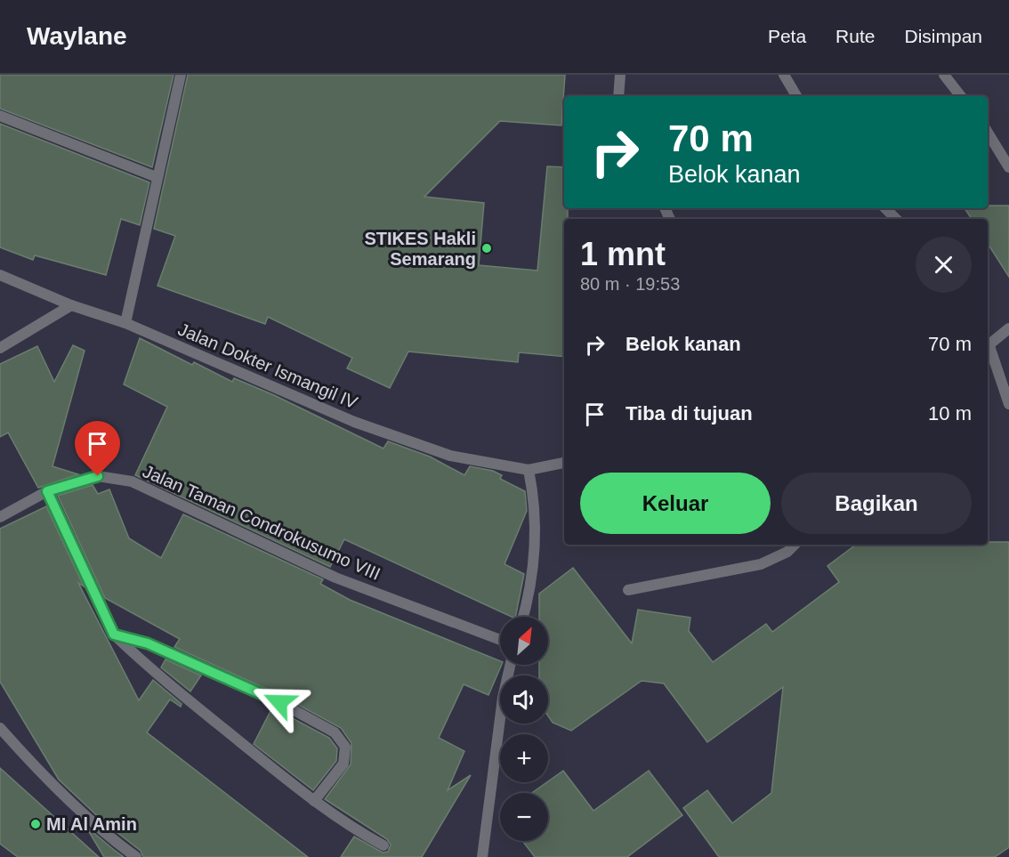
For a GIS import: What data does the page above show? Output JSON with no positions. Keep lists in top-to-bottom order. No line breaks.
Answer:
{"streets":{"street":["Jalan Dokter Ismangil IV","Jalan Taman Condrokusumo VIII"]},"places":["STIKES Hakli Semarang","MI Al Amin"],"north":"top right","page":{"header":"Waylane","nav":["Peta","Rute","Disimpan"],"turn":["70 m","Belok kanan"],"heading":["1 mnt","80 m · 19:53"],"list":[{"name":"Belok kanan","value":"70 m"},{"name":"Tiba di tujuan","value":"10 m"}],"buttons":["Keluar","Bagikan"],"map_buttons":["+","−"]}}
